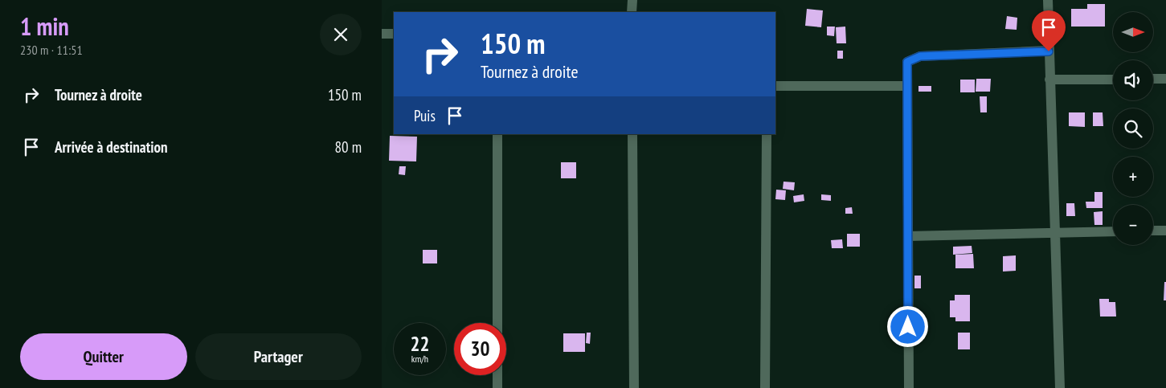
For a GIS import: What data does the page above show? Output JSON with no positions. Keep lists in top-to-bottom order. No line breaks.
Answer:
{"north":"right","page":{"heading":["1 min","230 m · 11:51"],"map_buttons":["+","−"],"turn":["150 m","Tournez à droite"],"list":[{"name":"Tournez à droite","value":"150 m"},{"name":"Arrivée à destination","value":"80 m"}],"then":"Puis","speed":"22 km/h","limit":"30","buttons":["Quitter","Partager"]}}
